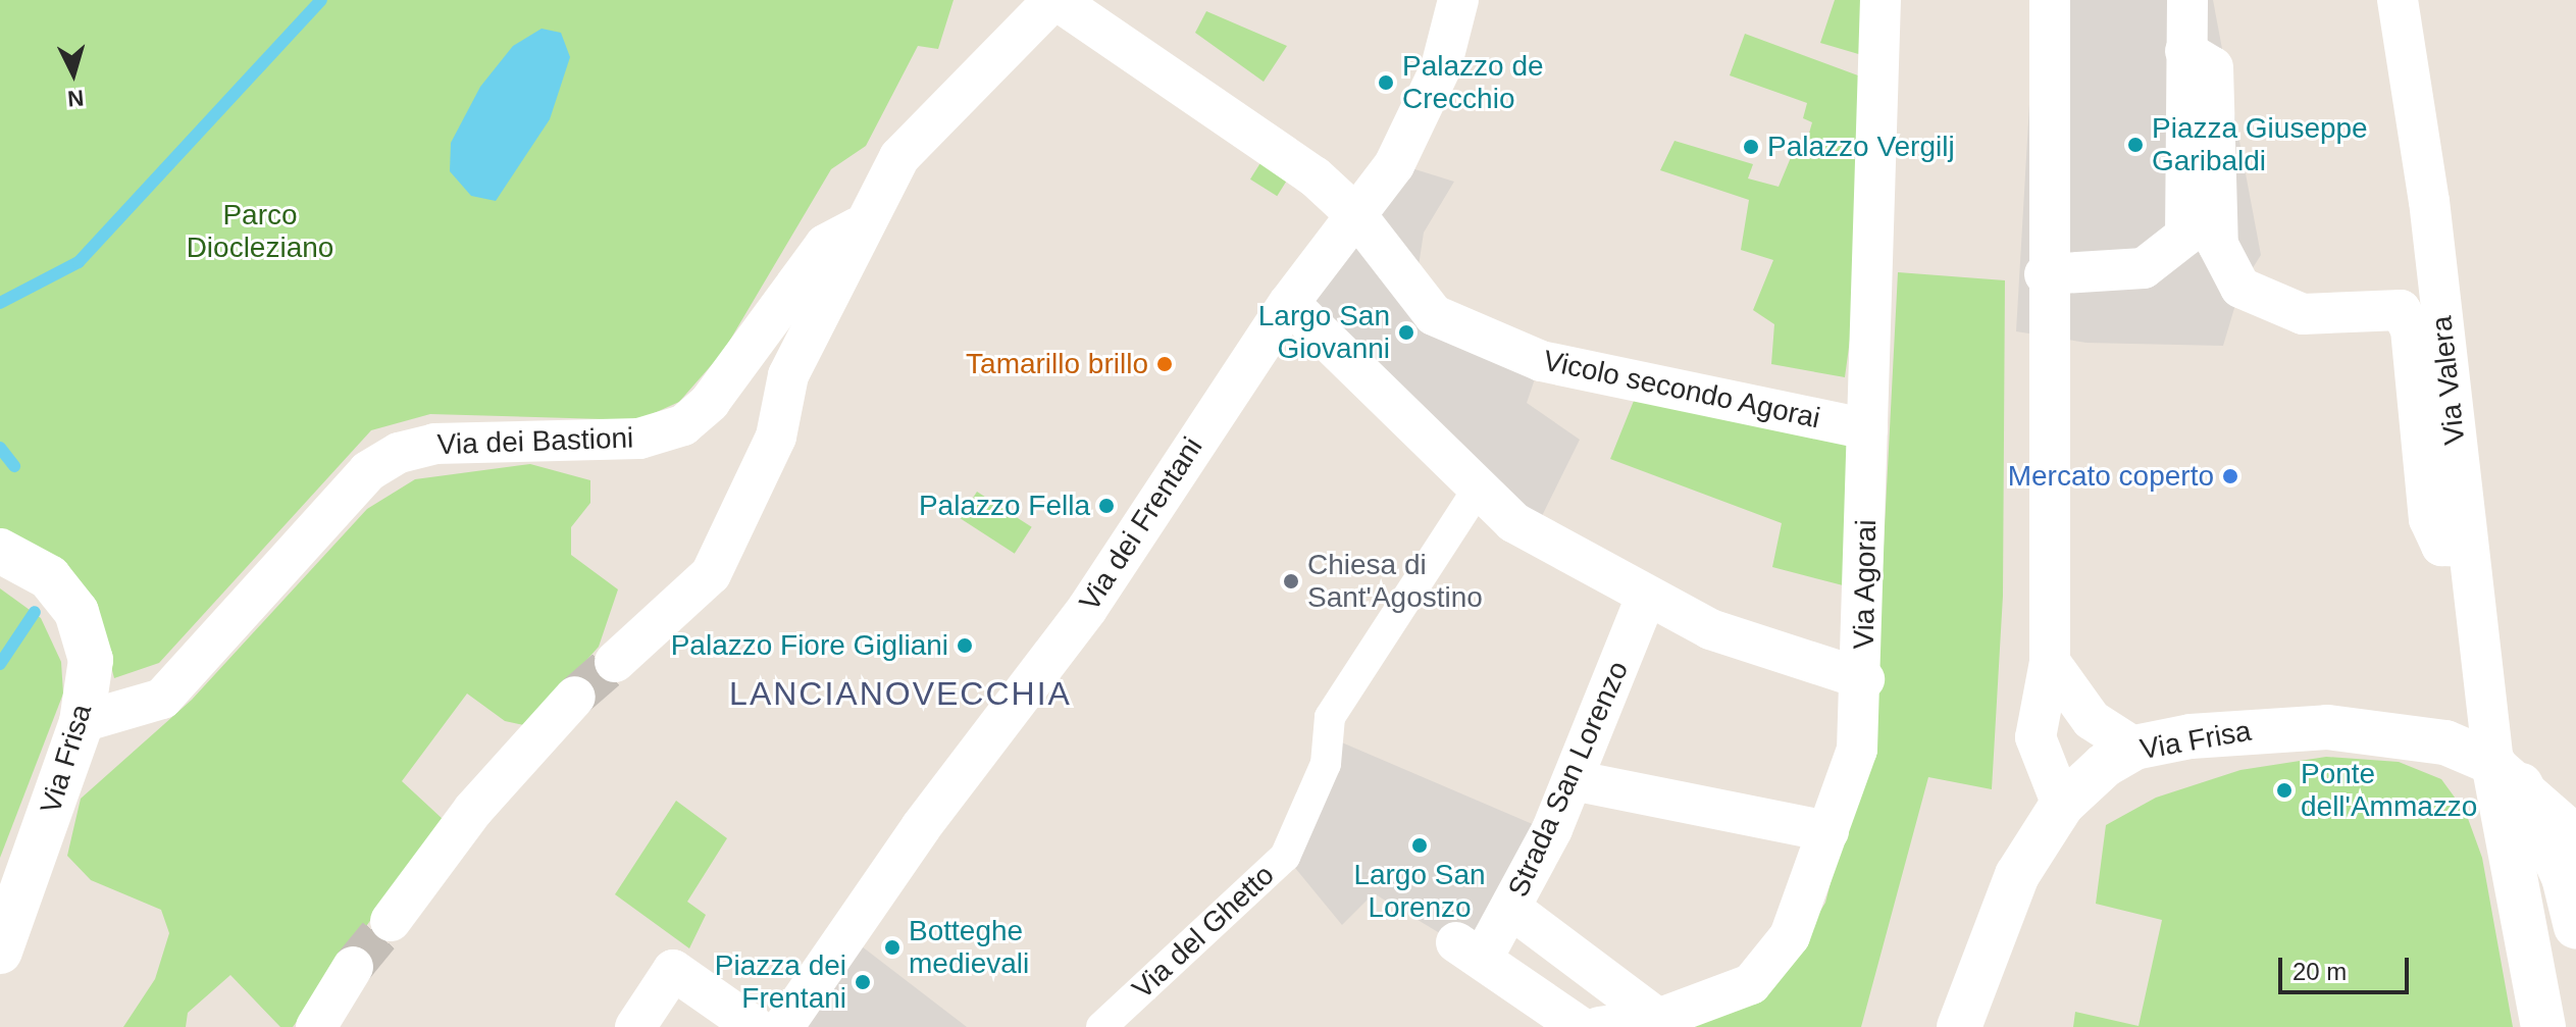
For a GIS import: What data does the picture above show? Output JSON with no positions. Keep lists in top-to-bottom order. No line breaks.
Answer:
{"streets":{"street":["Via Valera","Vicolo secondo Agorai","Via dei Bastioni","Via dei Frentani","Via Agorai","Via Frisa","Strada San Lorenzo","Via del Ghetto"]},"crossings":[["Via Valera","Via Frisa"],["Vicolo secondo Agorai","Via dei Bastioni"],["Vicolo secondo Agorai","Via dei Frentani"],["Vicolo secondo Agorai","Via Agorai"],["Via dei Bastioni","Via Frisa"]],"districts":["LANCIANOVECCHIA"],"parks":["Parco Diocleziano"],"places":["Palazzo de Crecchio","Piazza Giuseppe Garibaldi","Palazzo Vergilj","Largo San Giovanni","Tamarillo brillo","Mercato coperto","Palazzo Fella","Chiesa di Sant'Agostino","Palazzo Fiore Gigliani","Ponte dell'Ammazzo","Largo San Lorenzo","Botteghe medievali","Piazza dei Frentani"],"scale_bar":"20 m","north":"bottom"}
